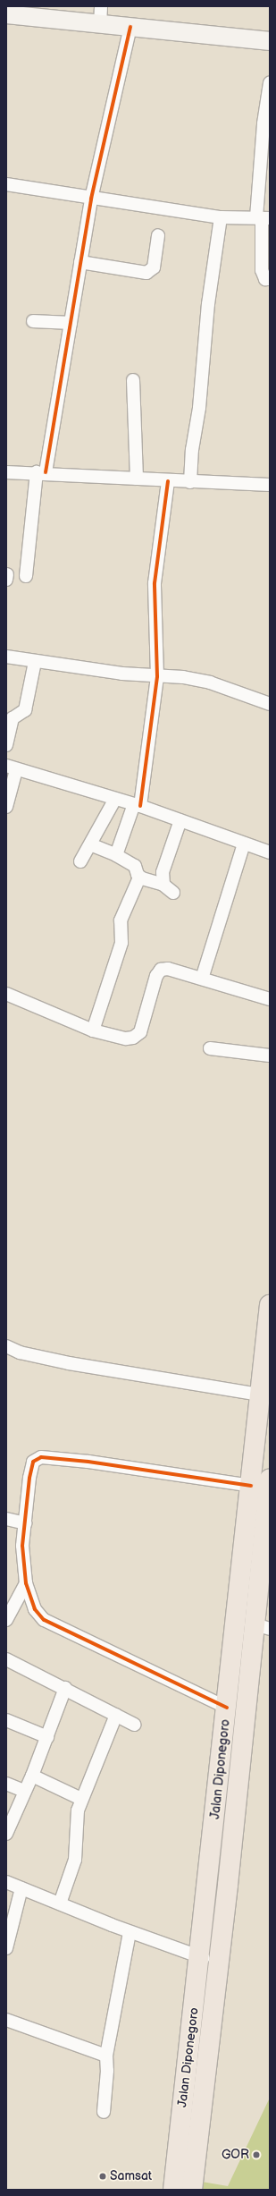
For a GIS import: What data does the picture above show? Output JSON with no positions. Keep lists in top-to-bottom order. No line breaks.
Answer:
{"streets":{"main road":["Jalan Diponegoro"]},"places":["GOR","Samsat"]}
